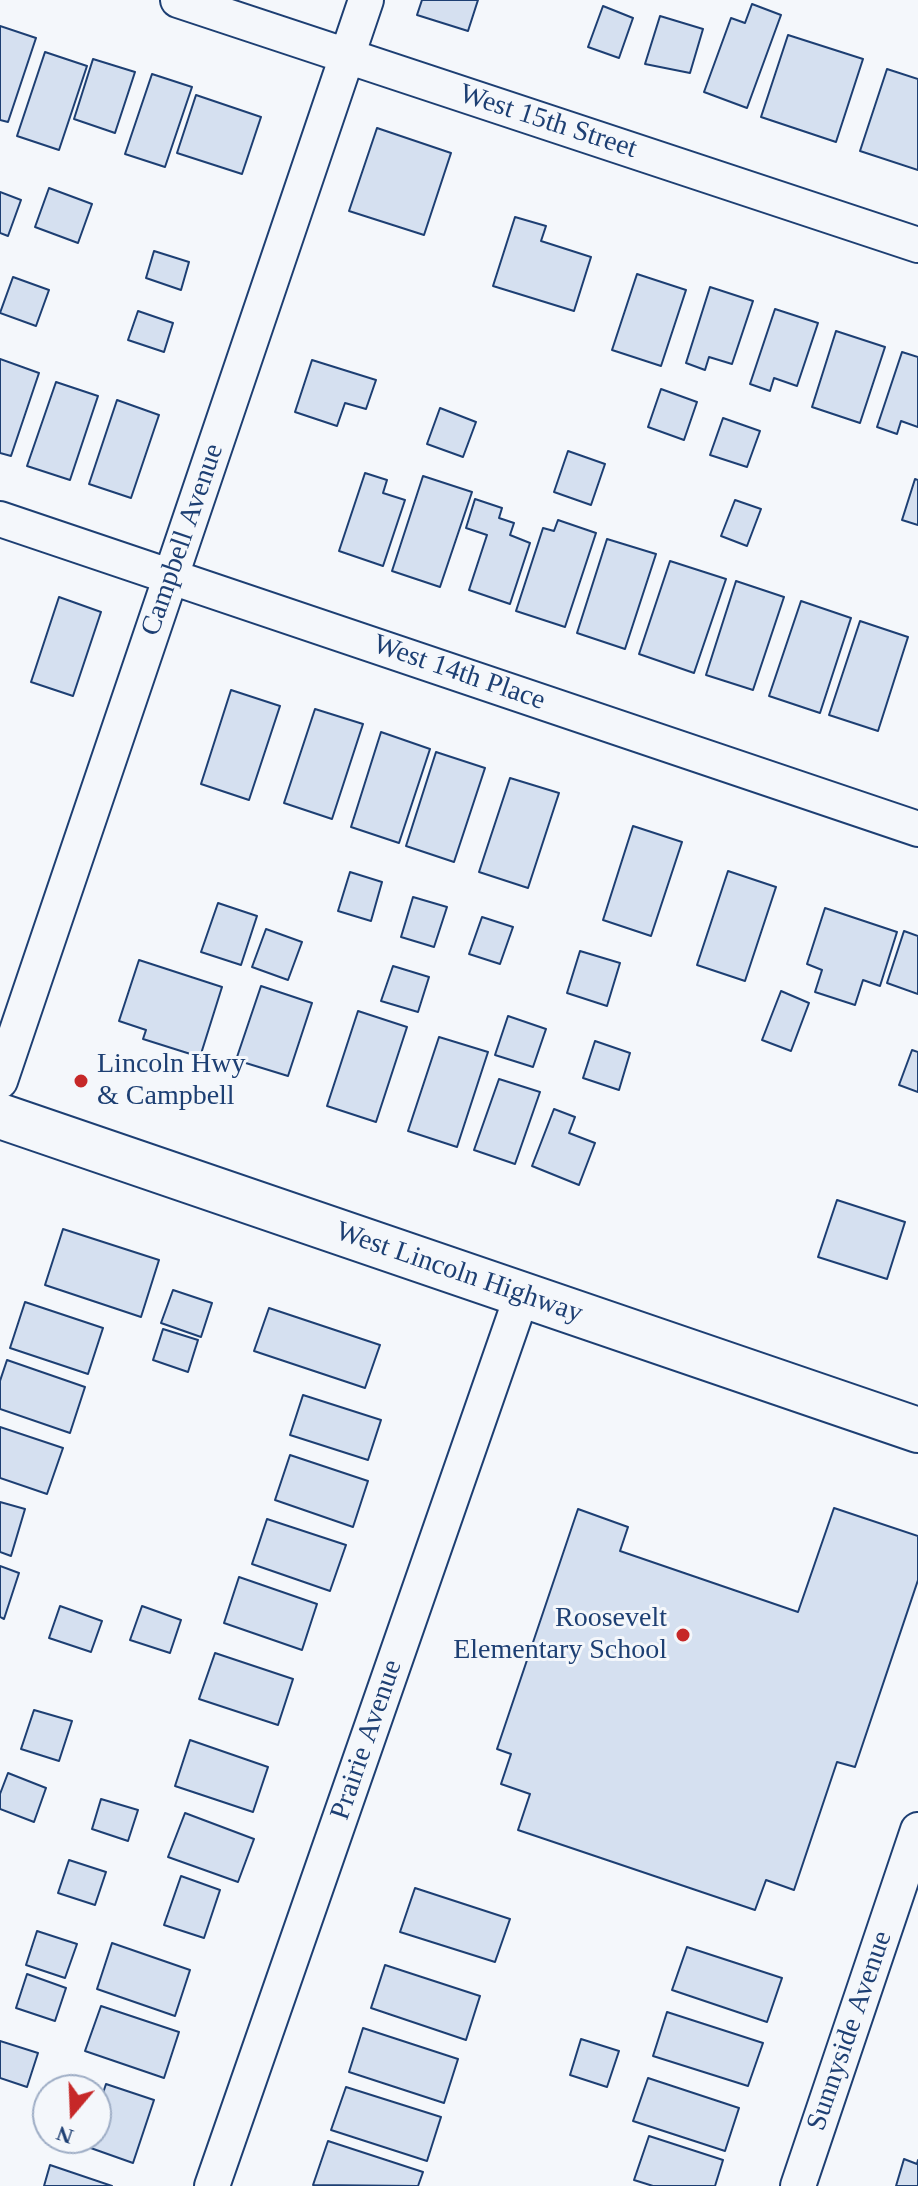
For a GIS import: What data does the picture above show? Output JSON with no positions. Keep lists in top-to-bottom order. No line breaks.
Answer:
{"streets":{"main road":["West Lincoln Highway"],"street":["West 15th Street","Campbell Avenue","West 14th Place","Prairie Avenue","Sunnyside Avenue"]},"crossings":[["West 15th Street","Campbell Avenue"],["Campbell Avenue","West 14th Place"],["West Lincoln Highway","Prairie Avenue"]],"places":["Lincoln Hwy & Campbell","Roosevelt Elementary School"],"north":"bottom"}
